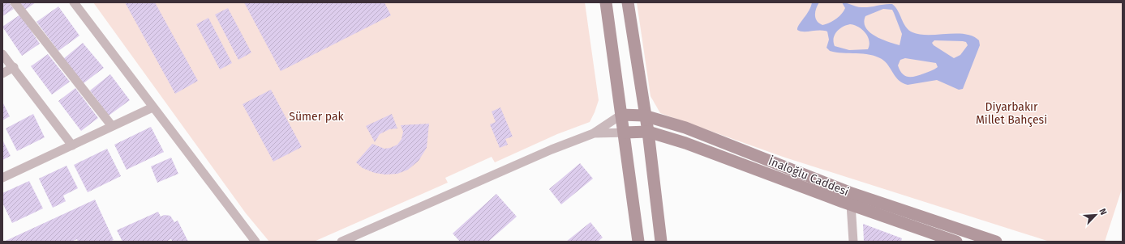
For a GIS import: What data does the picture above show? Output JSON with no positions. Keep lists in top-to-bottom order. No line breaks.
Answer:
{"streets":{"main road":["İnaloğlu Caddesi"]},"parks":["Diyarbakır Millet Bahçesi","Sümer pak"],"north":"top right"}
